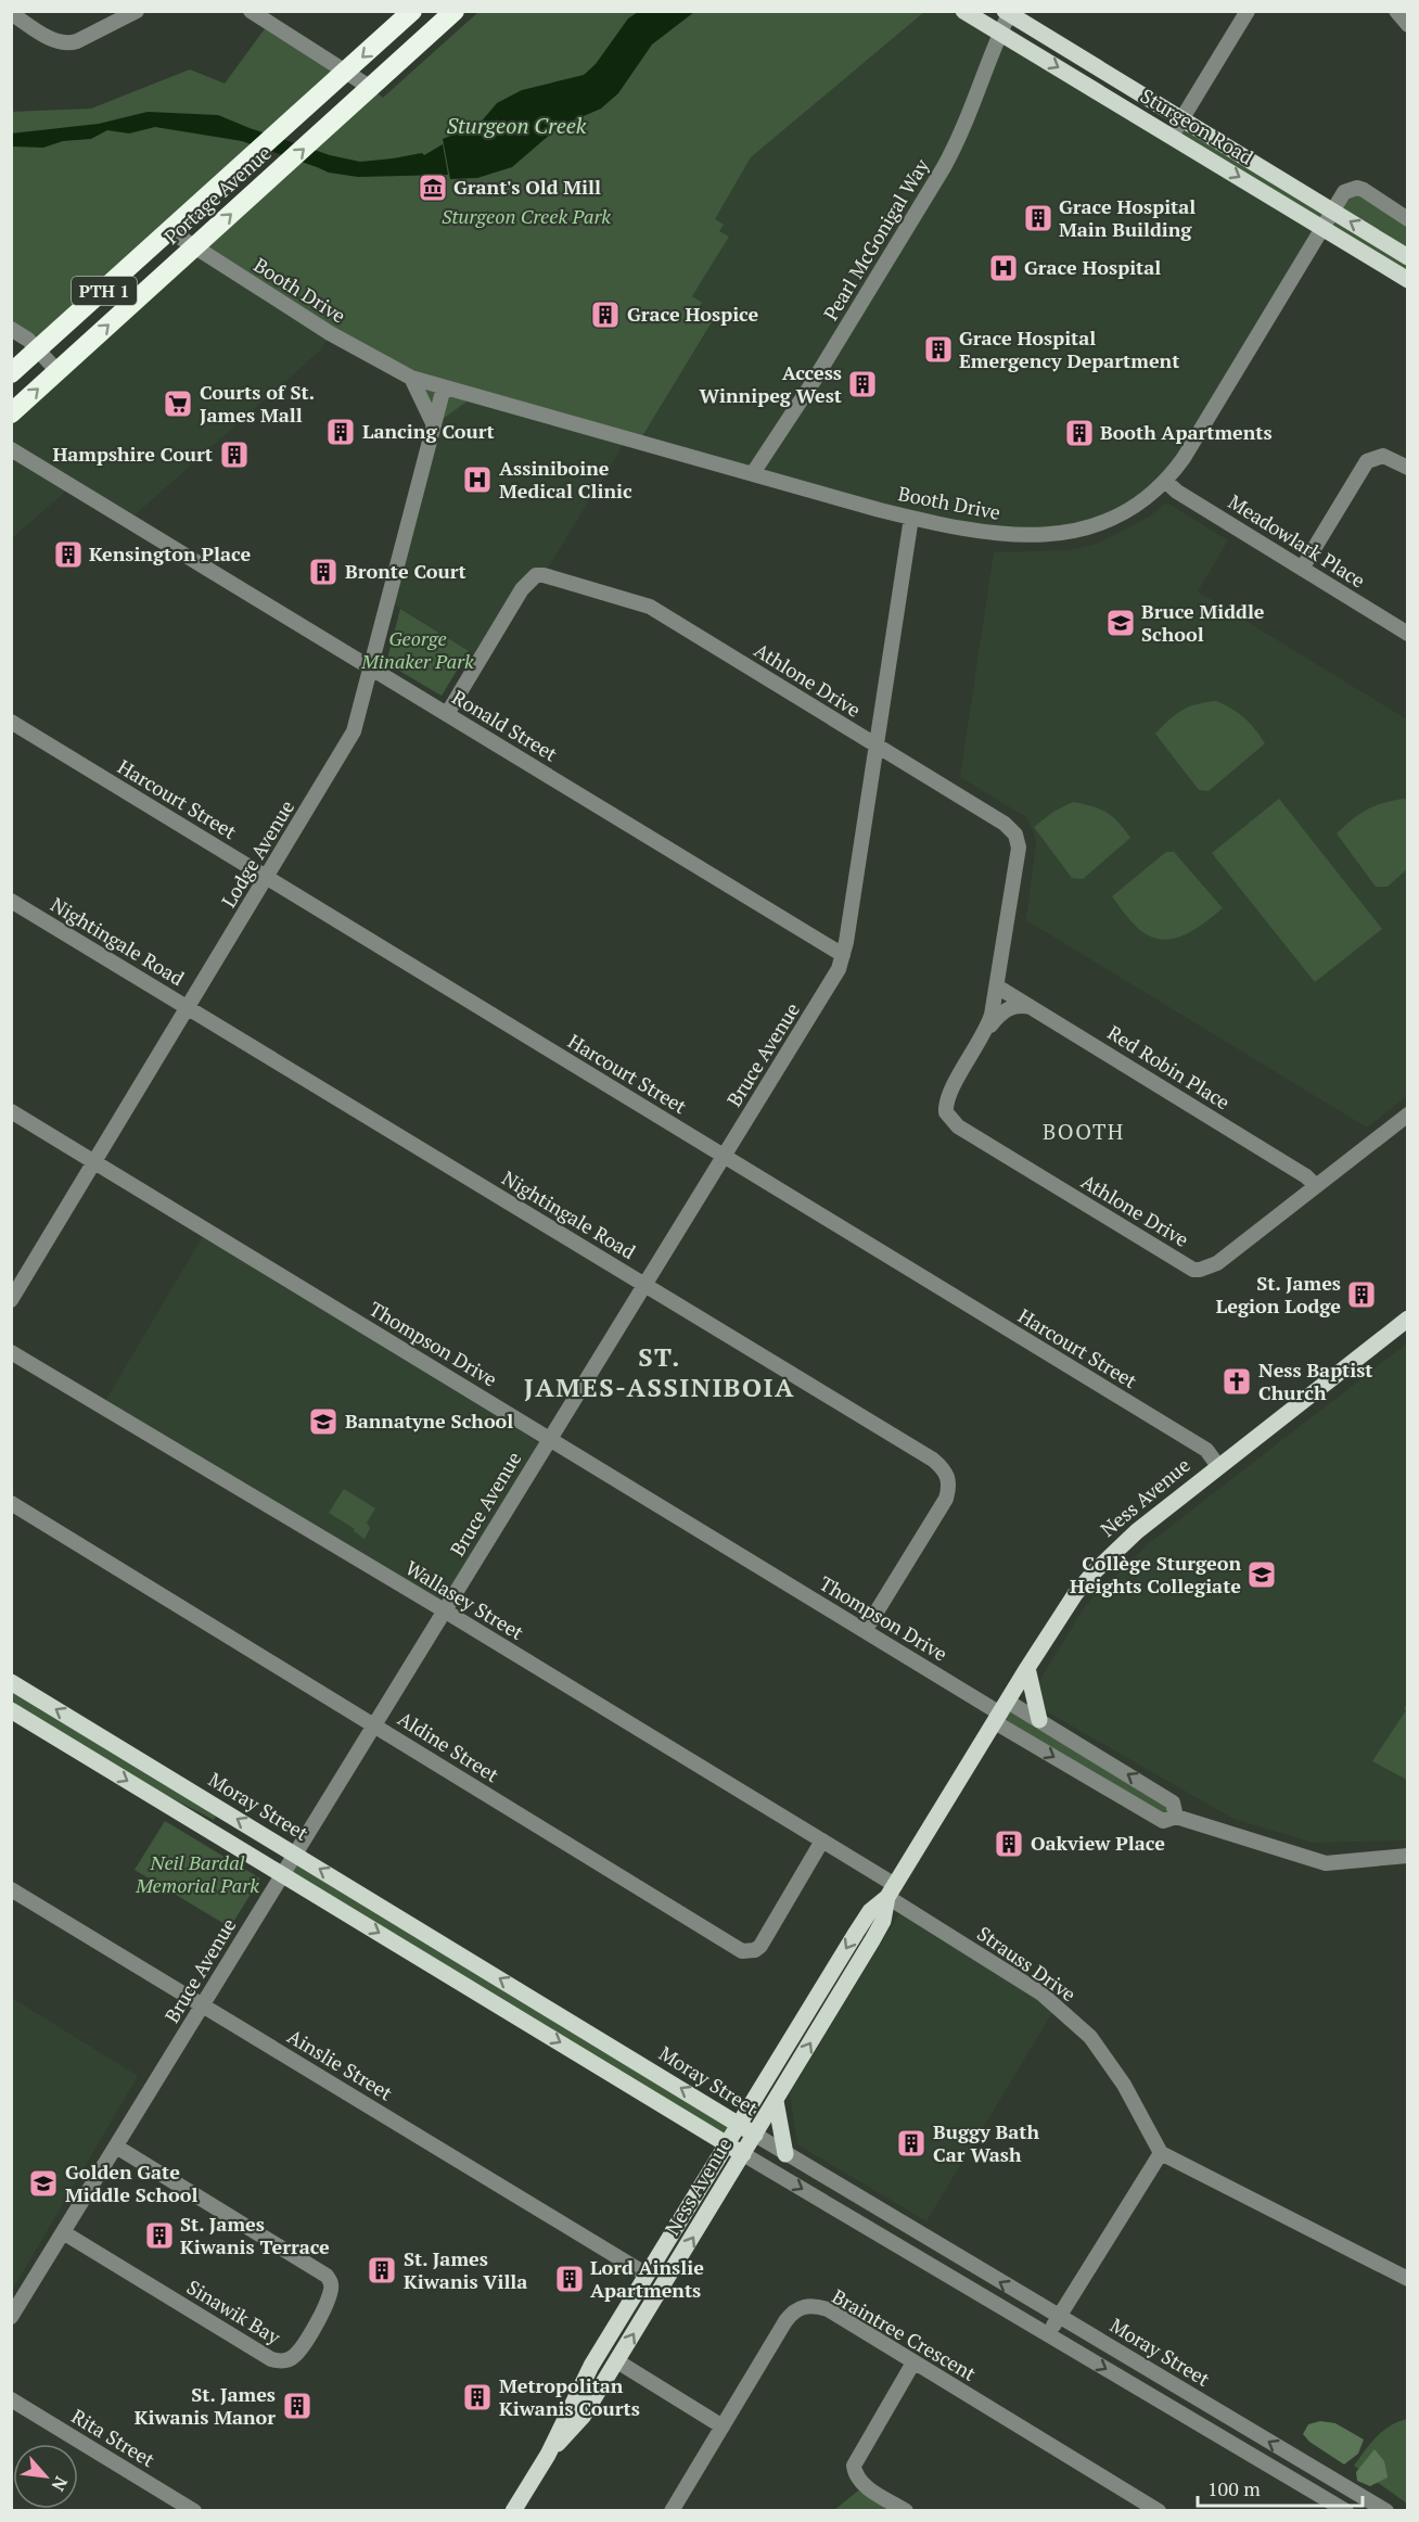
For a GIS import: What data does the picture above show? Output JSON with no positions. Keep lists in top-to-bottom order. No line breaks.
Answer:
{"streets":{"highway":["Portage Avenue","PTH 1"],"main road":["Sturgeon Road","Ness Avenue","Moray Street"],"street":["Pearl McGonigal Way","Booth Drive","Meadowlark Place","Athlone Drive","Ronald Street","Harcourt Street","Lodge Avenue","Nightingale Road","Bruce Avenue","Red Robin Place","Thompson Drive","Wallasey Street","Aldine Street","Strauss Drive","Ainslie Street","Sinawik Bay","Braintree Crescent","Rita Street"]},"crossings":[["Sturgeon Road","Pearl McGonigal Way"],["Sturgeon Road","Booth Drive"],["Portage Avenue","Booth Drive"],["Pearl McGonigal Way","Booth Drive"],["Booth Drive","Meadowlark Place"],["Booth Drive","Lodge Avenue"],["Booth Drive","Bruce Avenue"],["Athlone Drive","Ronald Street"],["Athlone Drive","Bruce Avenue"],["Athlone Drive","Red Robin Place"],["Ronald Street","Lodge Avenue"],["Ronald Street","Bruce Avenue"],["Harcourt Street","Lodge Avenue"],["Harcourt Street","Bruce Avenue"],["Harcourt Street","Ness Avenue"],["Lodge Avenue","Nightingale Road"],["Lodge Avenue","Thompson Drive"],["Nightingale Road","Bruce Avenue"],["Nightingale Road","Thompson Drive"],["Bruce Avenue","Thompson Drive"],["Bruce Avenue","Wallasey Street"],["Bruce Avenue","Aldine Street"],["Bruce Avenue","Moray Street"],["Bruce Avenue","Ainslie Street"],["Bruce Avenue","Sinawik Bay"],["Thompson Drive","Ness Avenue"],["Ness Avenue","Wallasey Street"],["Ness Avenue","Moray Street"],["Ness Avenue","Strauss Drive"],["Ness Avenue","Ainslie Street"],["Wallasey Street","Aldine Street"],["Wallasey Street","Strauss Drive"]],"districts":["BOOTH","ST. JAMES-ASSINIBOIA"],"water":["Sturgeon Creek"],"parks":["Sturgeon Creek Park","George Minaker Park","Neil Bardal Memorial Park"],"places":{"museum":["Grant's Old Mill"],"building":["Grace Hospital Main Building","Grace Hospice","Grace Hospital Emergency Department","Access Winnipeg West","Lancing Court","Booth Apartments","Hampshire Court","Kensington Place","Bronte Court","St. James Legion Lodge","Oakview Place","Buggy Bath Car Wash","St. James Kiwanis Terrace","St. James Kiwanis Villa","Lord Ainslie Apartments","Metropolitan Kiwanis Courts","St. James Kiwanis Manor"],"hospital":["Grace Hospital","Assiniboine Medical Clinic"],"supermarket":["Courts of St. James Mall"],"school or university":["Bruce Middle School","Bannatyne School","Collège Sturgeon Heights Collegiate","Golden Gate Middle School"],"church":["Ness Baptist Church"]},"scale_bar":"100 m","north":"bottom right"}
